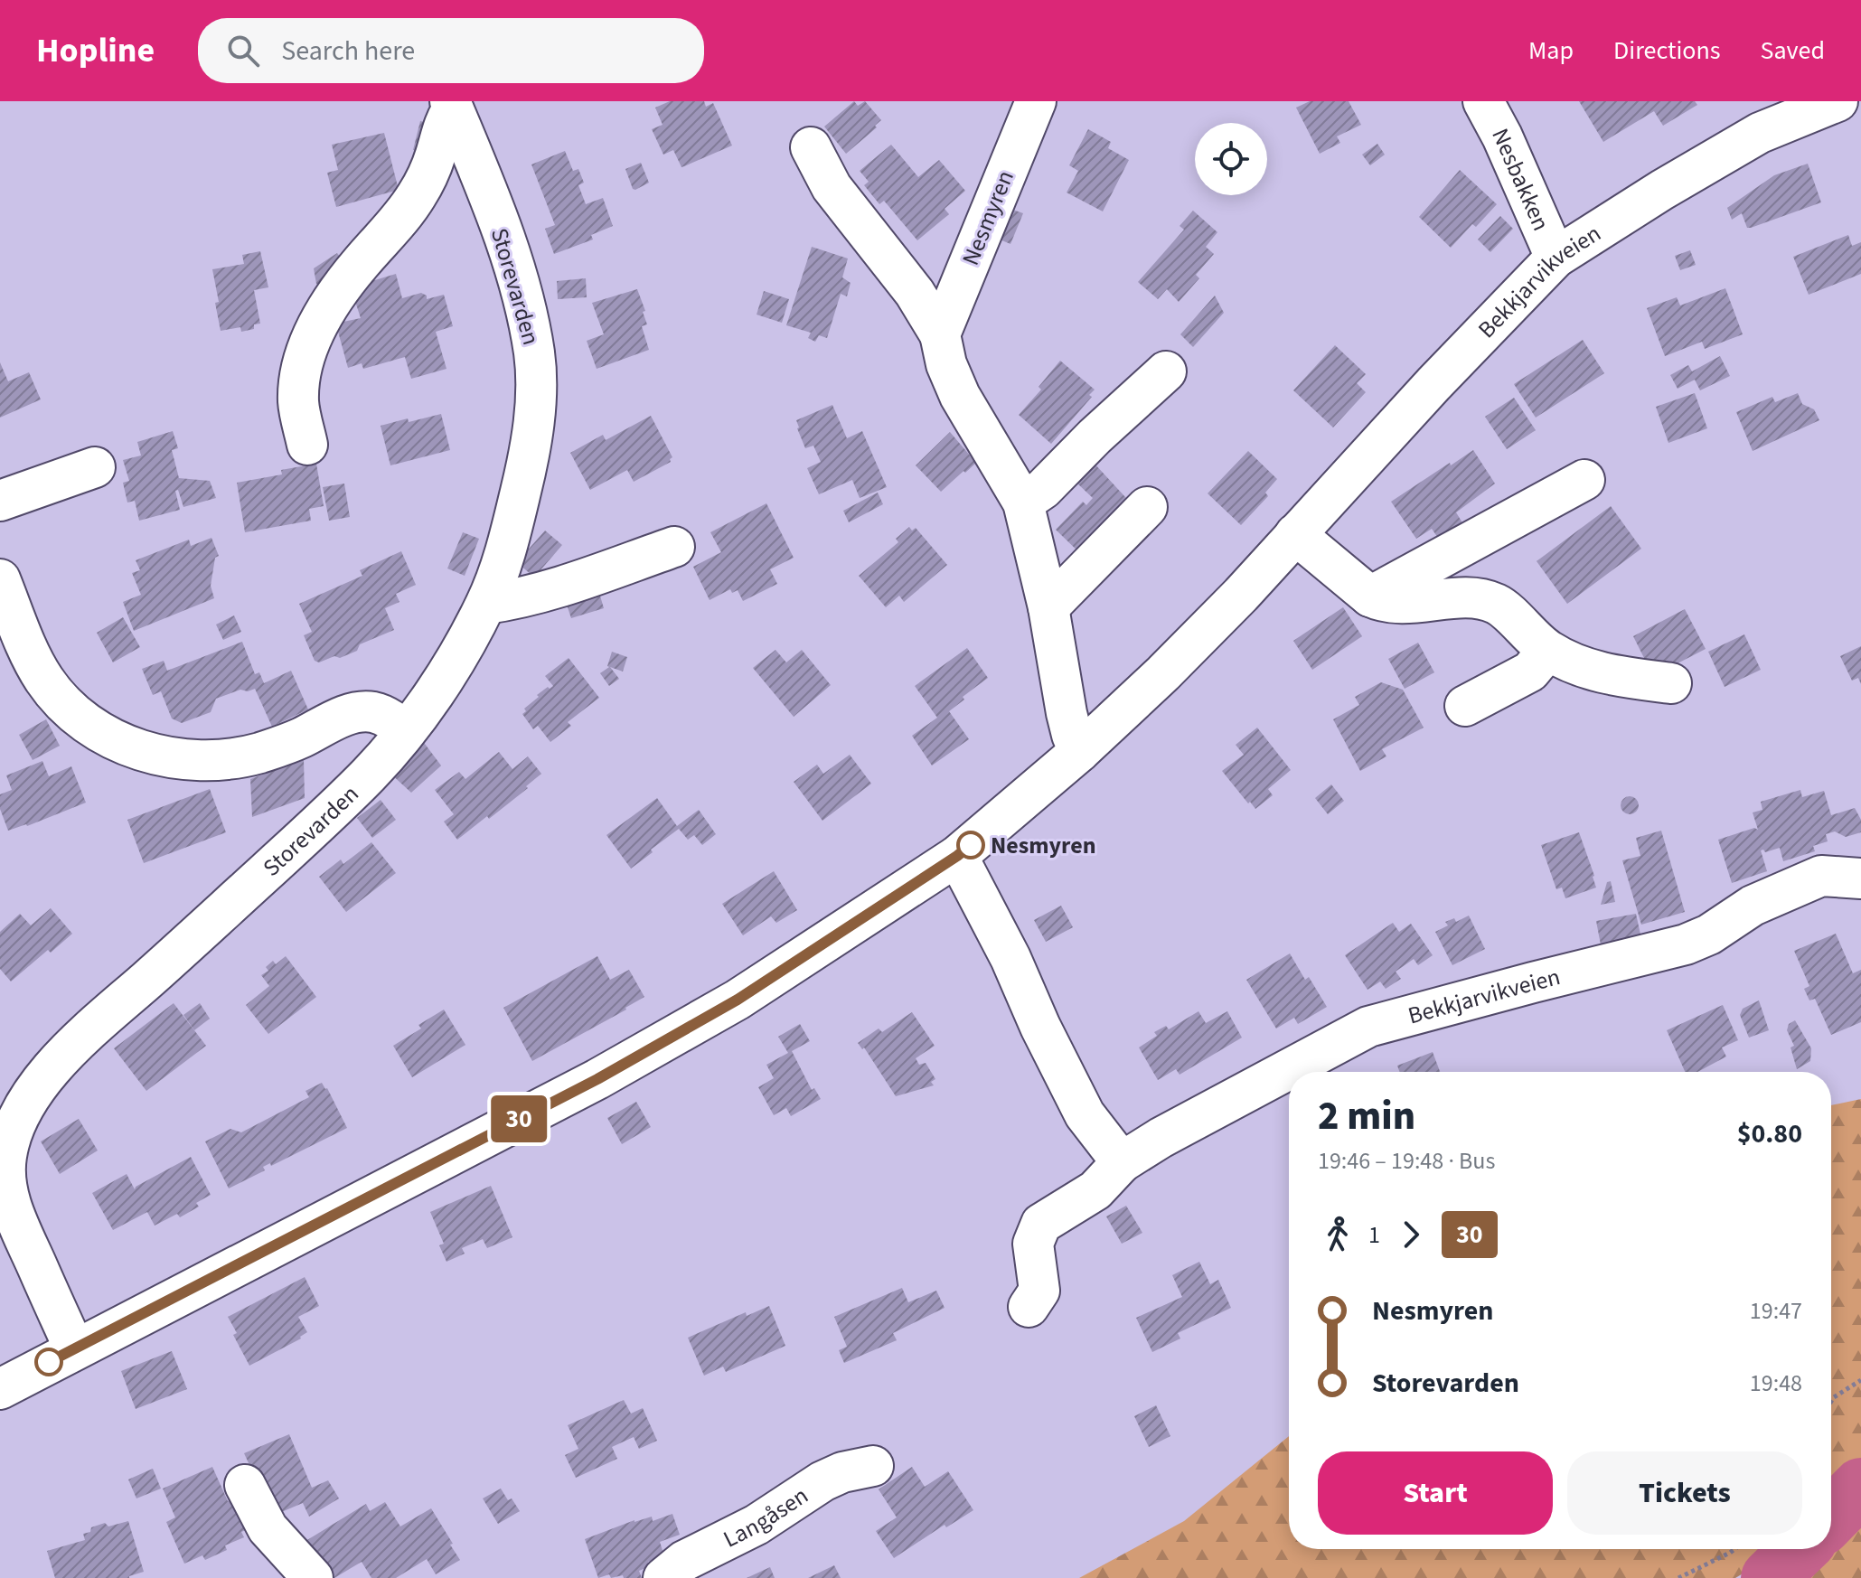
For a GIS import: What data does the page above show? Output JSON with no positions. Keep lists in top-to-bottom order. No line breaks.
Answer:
{"streets":{"street":["Nesbakken","Nesmyren","Bekkjarvikveien","Storevarden","Langåsen"]},"crossings":[["Nesbakken","Bekkjarvikveien"],["Bekkjarvikveien","Storevarden"]],"places":["Nesmyren"],"lines":["bus line 30"],"page":{"header":"Hopline","search":"Search here","nav":["Map","Directions","Saved"],"on_map":"30","heading":["2 min","19:46 – 19:48 · Bus","$0.80"],"legs":["1","30"],"list":[{"name":"Nesmyren","value":"19:47"},{"name":"Storevarden","value":"19:48"}],"buttons":["Start","Tickets"]}}
